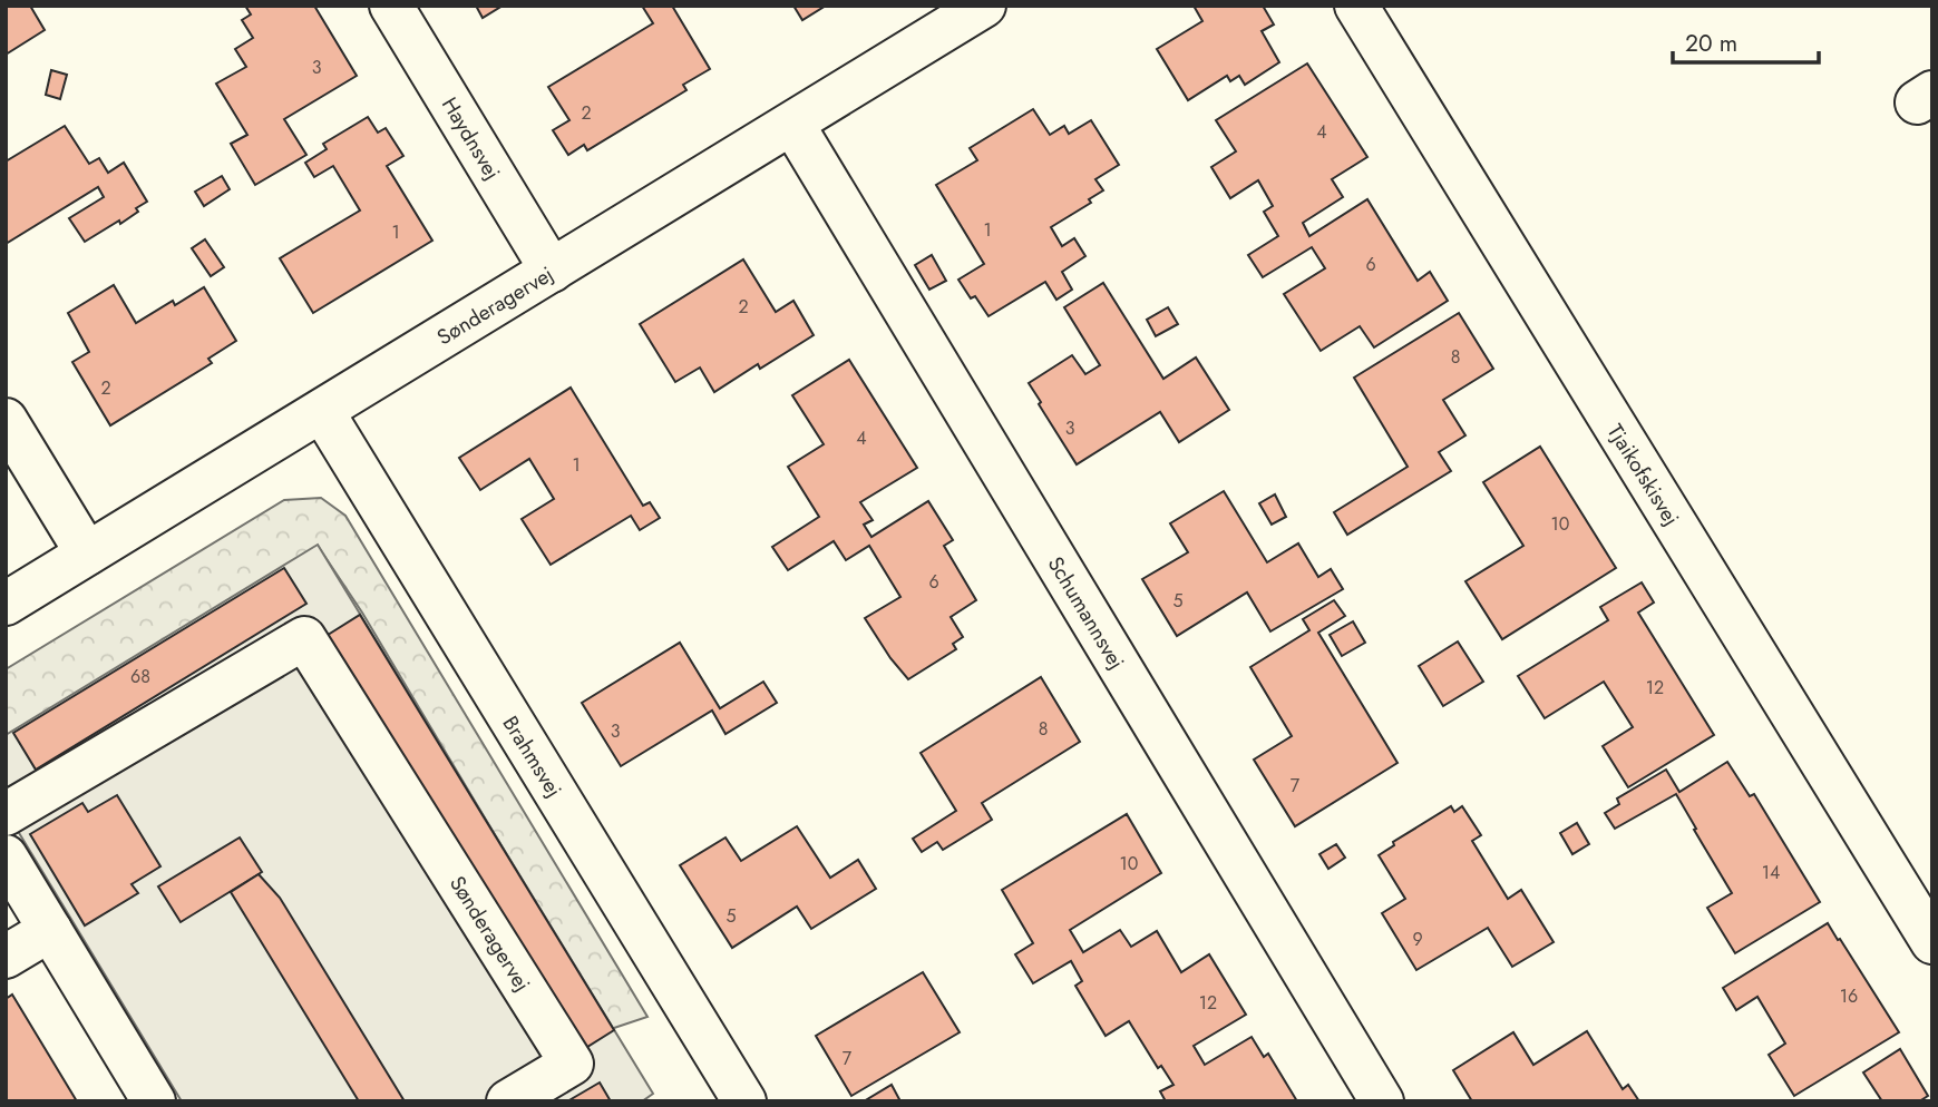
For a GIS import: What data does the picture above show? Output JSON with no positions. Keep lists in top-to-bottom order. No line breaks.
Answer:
{"streets":{"street":["Haydnsvej","Sønderagervej","Tjaikofskisvej","Schumannsvej","Brahmsvej"]},"crossings":[["Haydnsvej","Sønderagervej"],["Sønderagervej","Schumannsvej"],["Sønderagervej","Brahmsvej"]],"house_numbers":["3","2","4","1","1","6","2","8","2","3","4","1","10","6","5","68","12","8","3","7","10","14","5","9","16","12","7"],"scale_bar":"20 m"}
